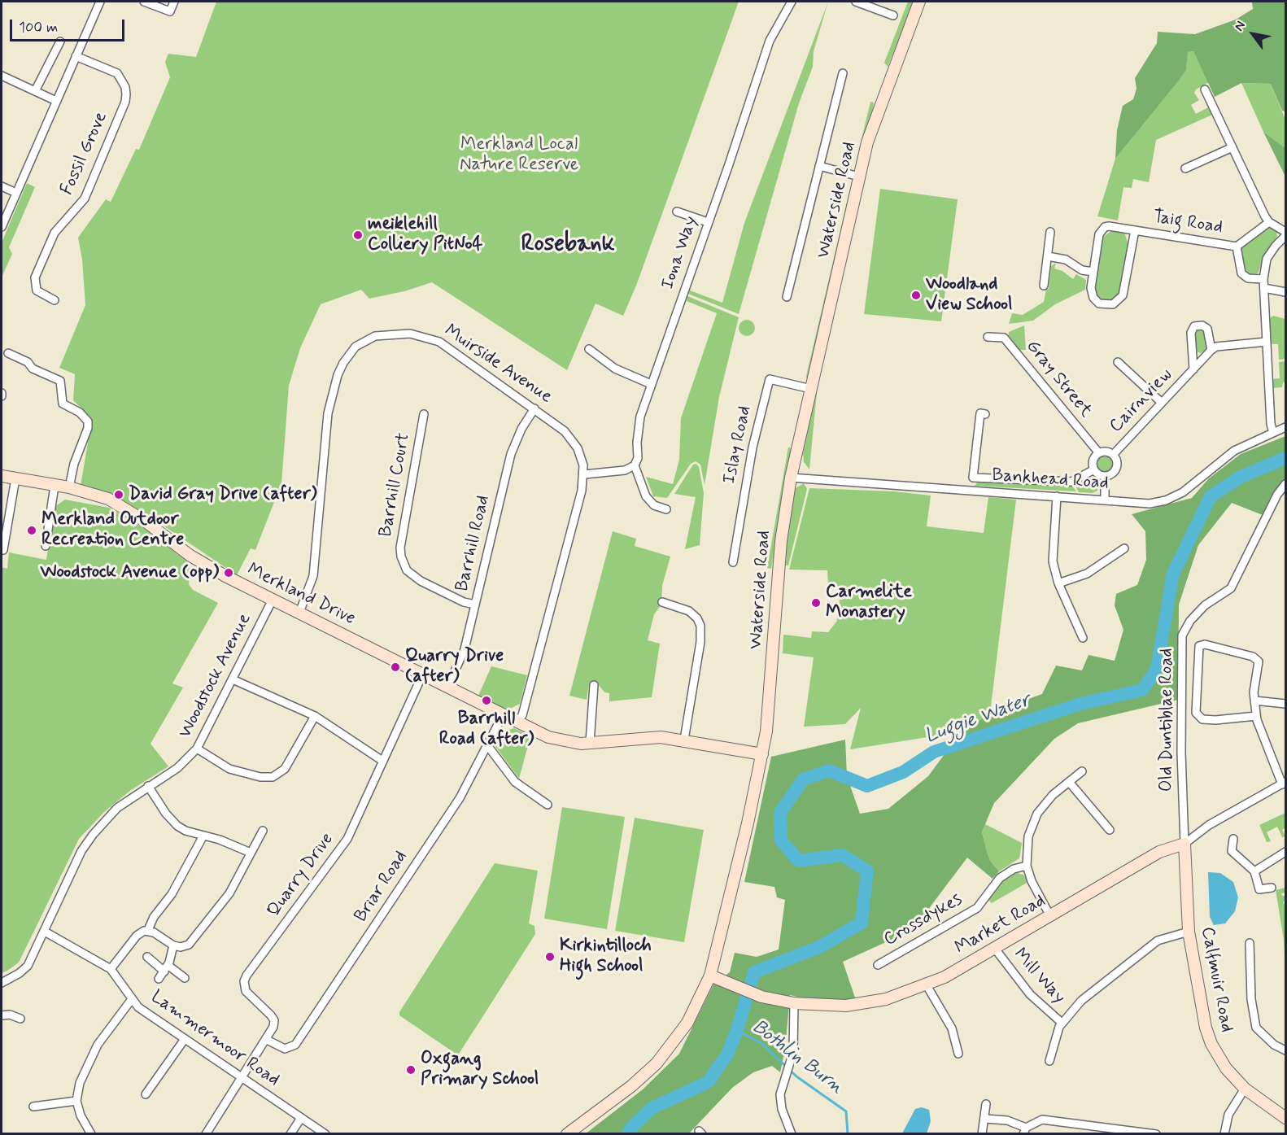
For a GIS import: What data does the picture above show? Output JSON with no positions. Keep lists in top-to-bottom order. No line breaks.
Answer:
{"streets":{"street":["Fossil Grove","Waterside Road","Taig Road","Iona Way","Muirside Avenue","Gray Street","Cairnview","Islay Road","Bankhead Road","Barrhill Court","Barrhill Road","Merkland Drive","Woodstock Avenue","Old Duntiblae Road","Quarry Drive","Briar Road","Crossdykes","Market Road","Mill Way","Calfmuir Road","Lammermoor Road"]},"crossings":[["Waterside Road","Islay Road"],["Waterside Road","Bankhead Road"],["Waterside Road","Merkland Drive"],["Waterside Road","Market Road"],["Muirside Avenue","Barrhill Road"],["Muirside Avenue","Merkland Drive"],["Gray Street","Cairnview"],["Barrhill Court","Barrhill Road"],["Barrhill Road","Merkland Drive"],["Merkland Drive","Woodstock Avenue"],["Merkland Drive","Quarry Drive"],["Merkland Drive","Briar Road"],["Woodstock Avenue","Lammermoor Road"],["Old Duntiblae Road","Market Road"],["Old Duntiblae Road","Calfmuir Road"],["Quarry Drive","Briar Road"],["Quarry Drive","Lammermoor Road"],["Market Road","Mill Way"],["Market Road","Calfmuir Road"]],"districts":["Rosebank"],"water":["Luggie Water","Bothlin Burn"],"parks":["Merkland Local Nature Reserve"],"places":["meiklehill Colliery PitNo4","Woodland View School","David Gray Drive (after)","Merkland Outdoor Recreation Centre","Woodstock Avenue (opp)","Carmelite Monastery","Quarry Drive (after)","Barrhill Road (after)","Kirkintilloch High School","Oxgang Primary School"],"scale_bar":"100 m","north":"top left"}
